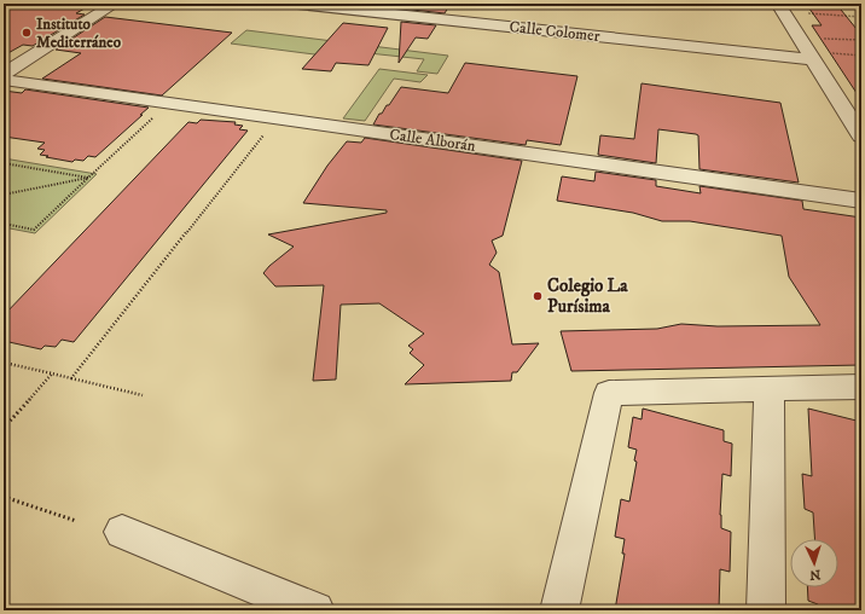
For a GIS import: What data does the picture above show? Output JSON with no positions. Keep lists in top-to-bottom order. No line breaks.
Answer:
{"streets":{"street":["Calle Colomer","Calle Alborán"]},"places":["Instituto Mediterráneo","Colegio La Purísima"],"north":"bottom"}
